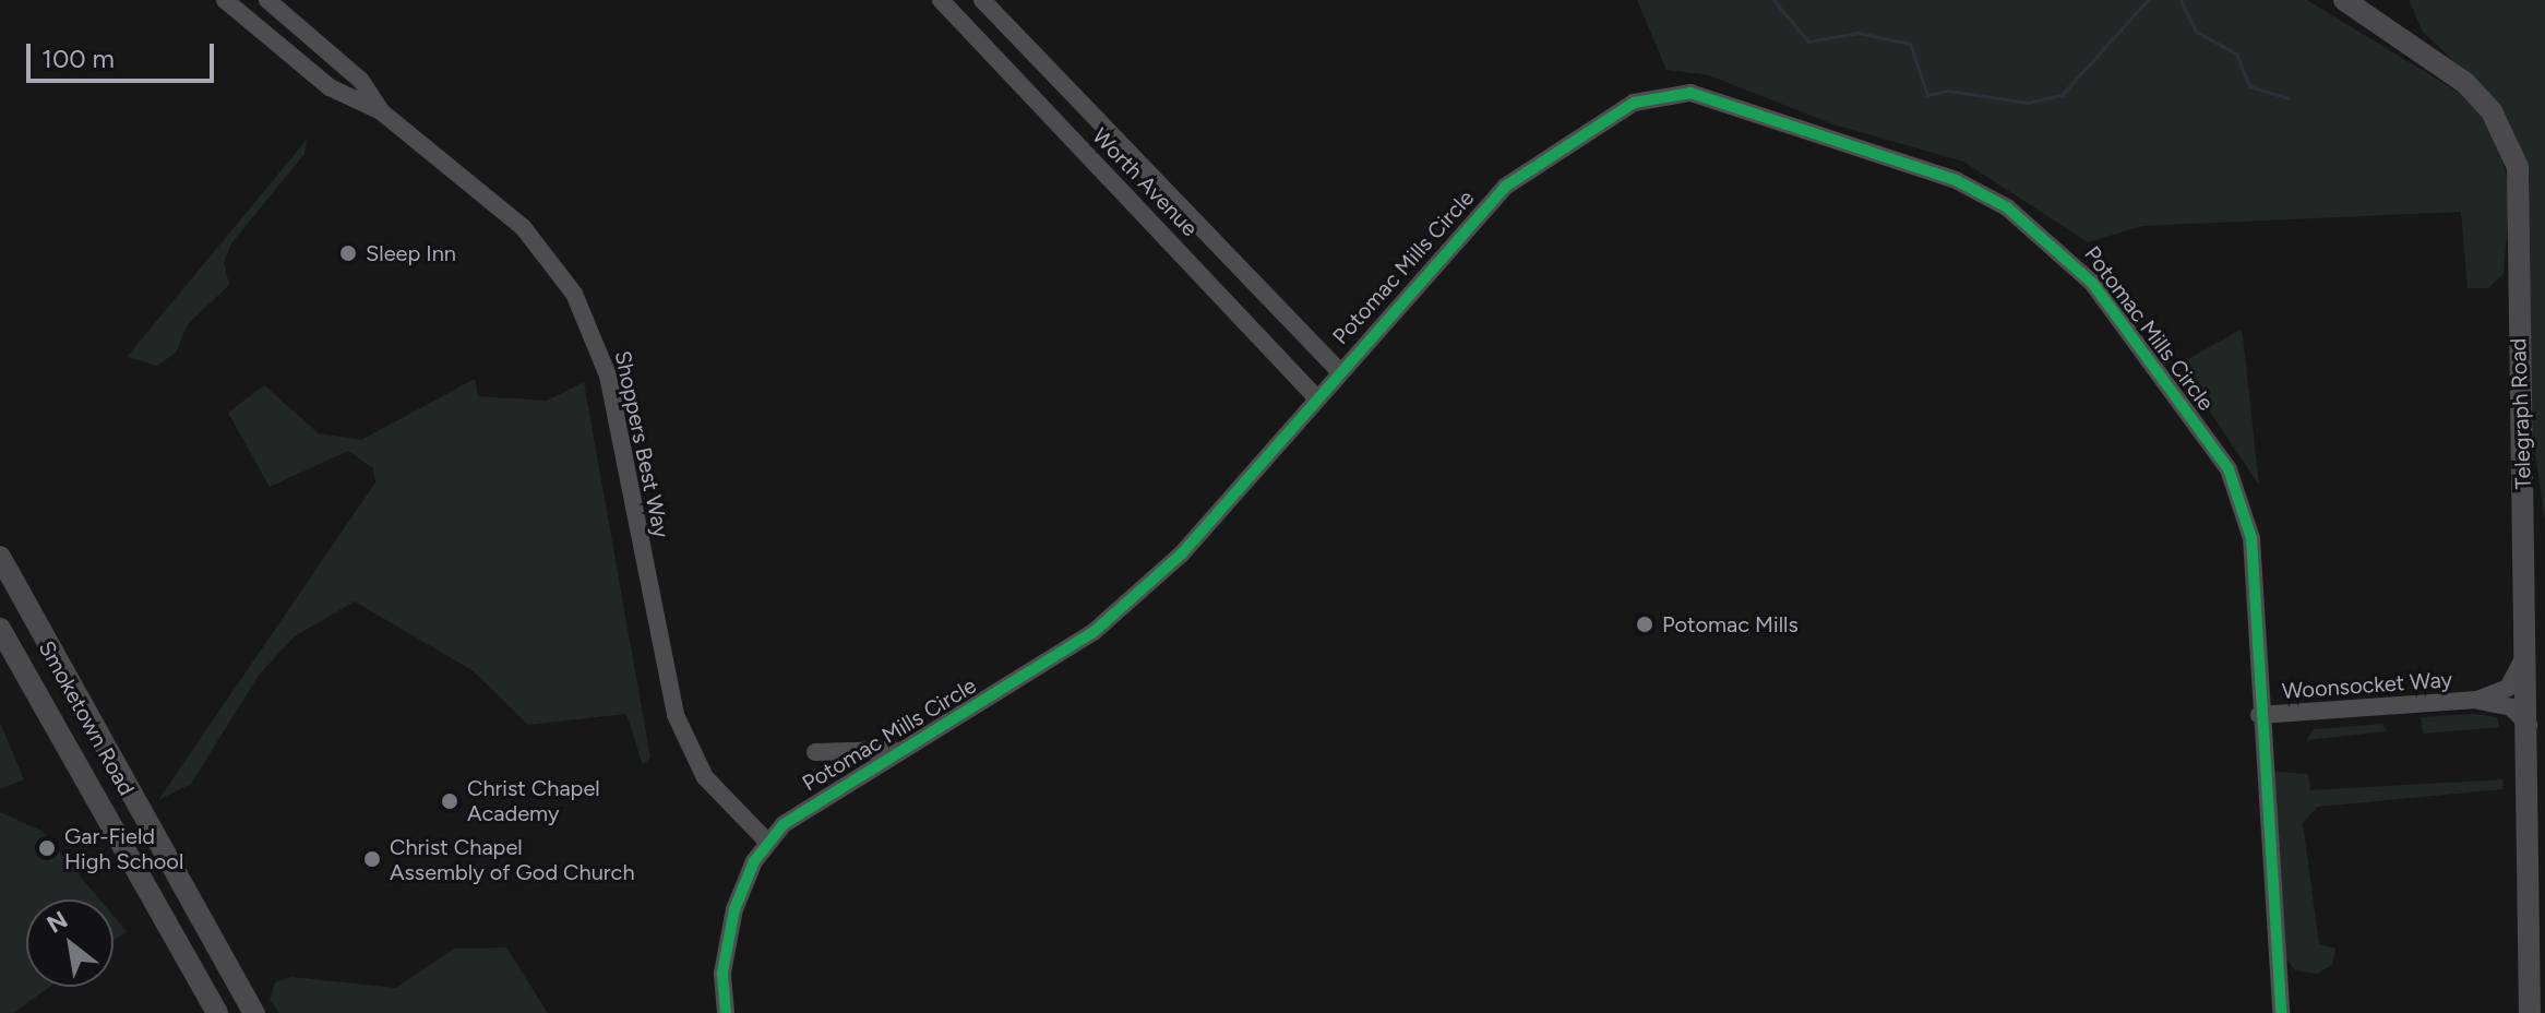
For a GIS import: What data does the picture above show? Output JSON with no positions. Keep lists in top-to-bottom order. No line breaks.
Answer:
{"streets":{"main road":["Telegraph Road","Smoketown Road"],"street":["Worth Avenue","Potomac Mills Circle","Shoppers Best Way","Woonsocket Way"]},"crossings":[["Worth Avenue","Potomac Mills Circle"],["Potomac Mills Circle","Shoppers Best Way"],["Potomac Mills Circle","Woonsocket Way"],["Telegraph Road","Woonsocket Way"]],"places":["Sleep Inn","Potomac Mills","Christ Chapel Academy","Gar-Field High School","Christ Chapel Assembly of God Church"],"scale_bar":"100 m","north":"top left"}
